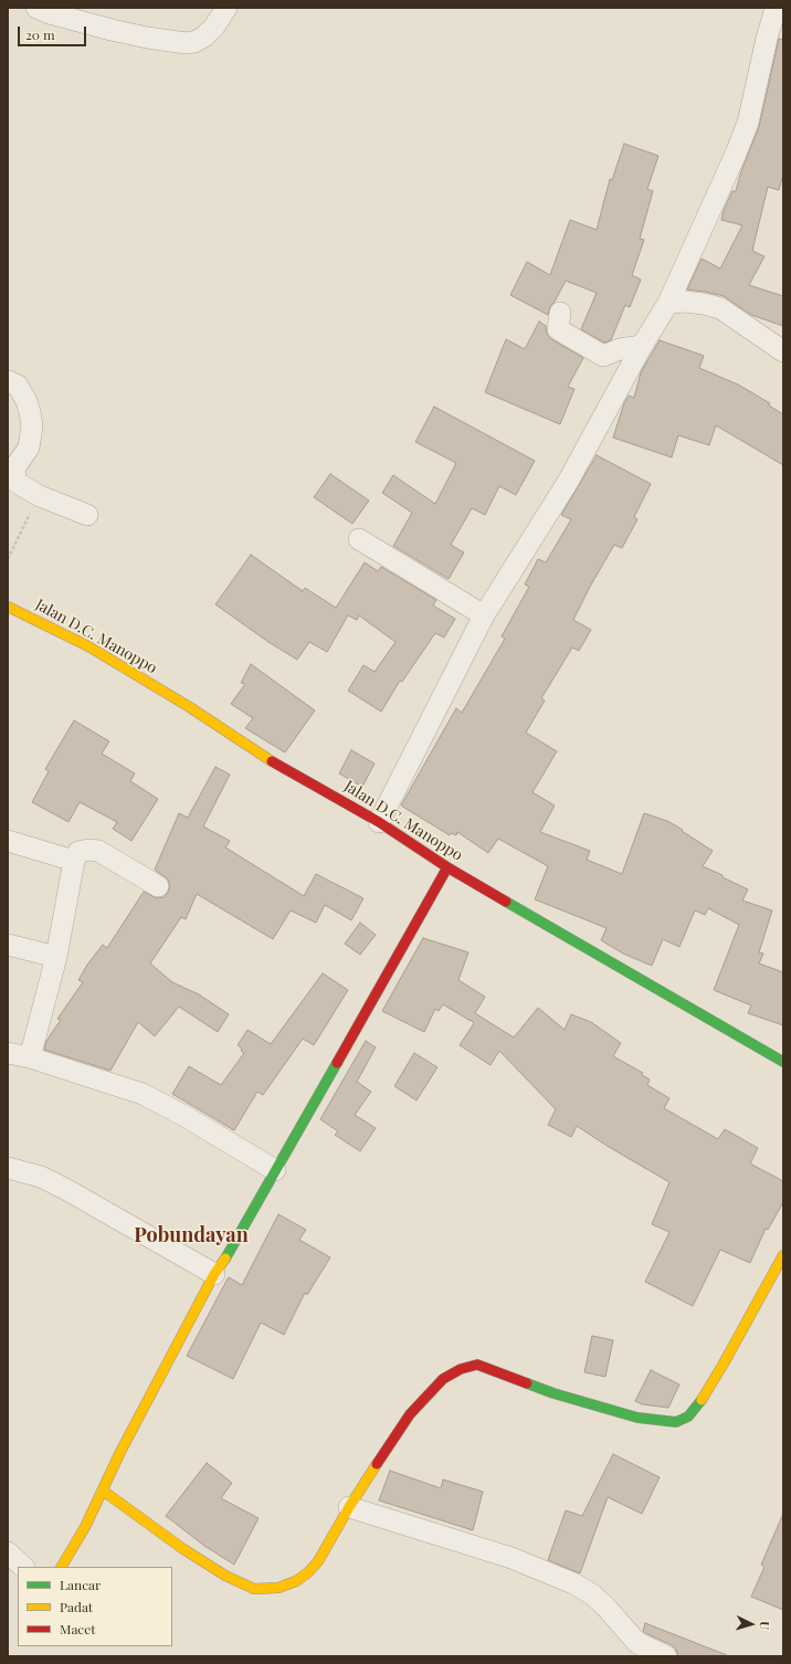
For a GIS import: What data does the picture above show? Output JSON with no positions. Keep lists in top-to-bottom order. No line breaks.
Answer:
{"streets":{"main road":["Jalan D.C. Manoppo"]},"districts":["Pobundayan"],"legend":["Lancar","Padat","Macet"],"scale_bar":"20 m","north":"right"}
